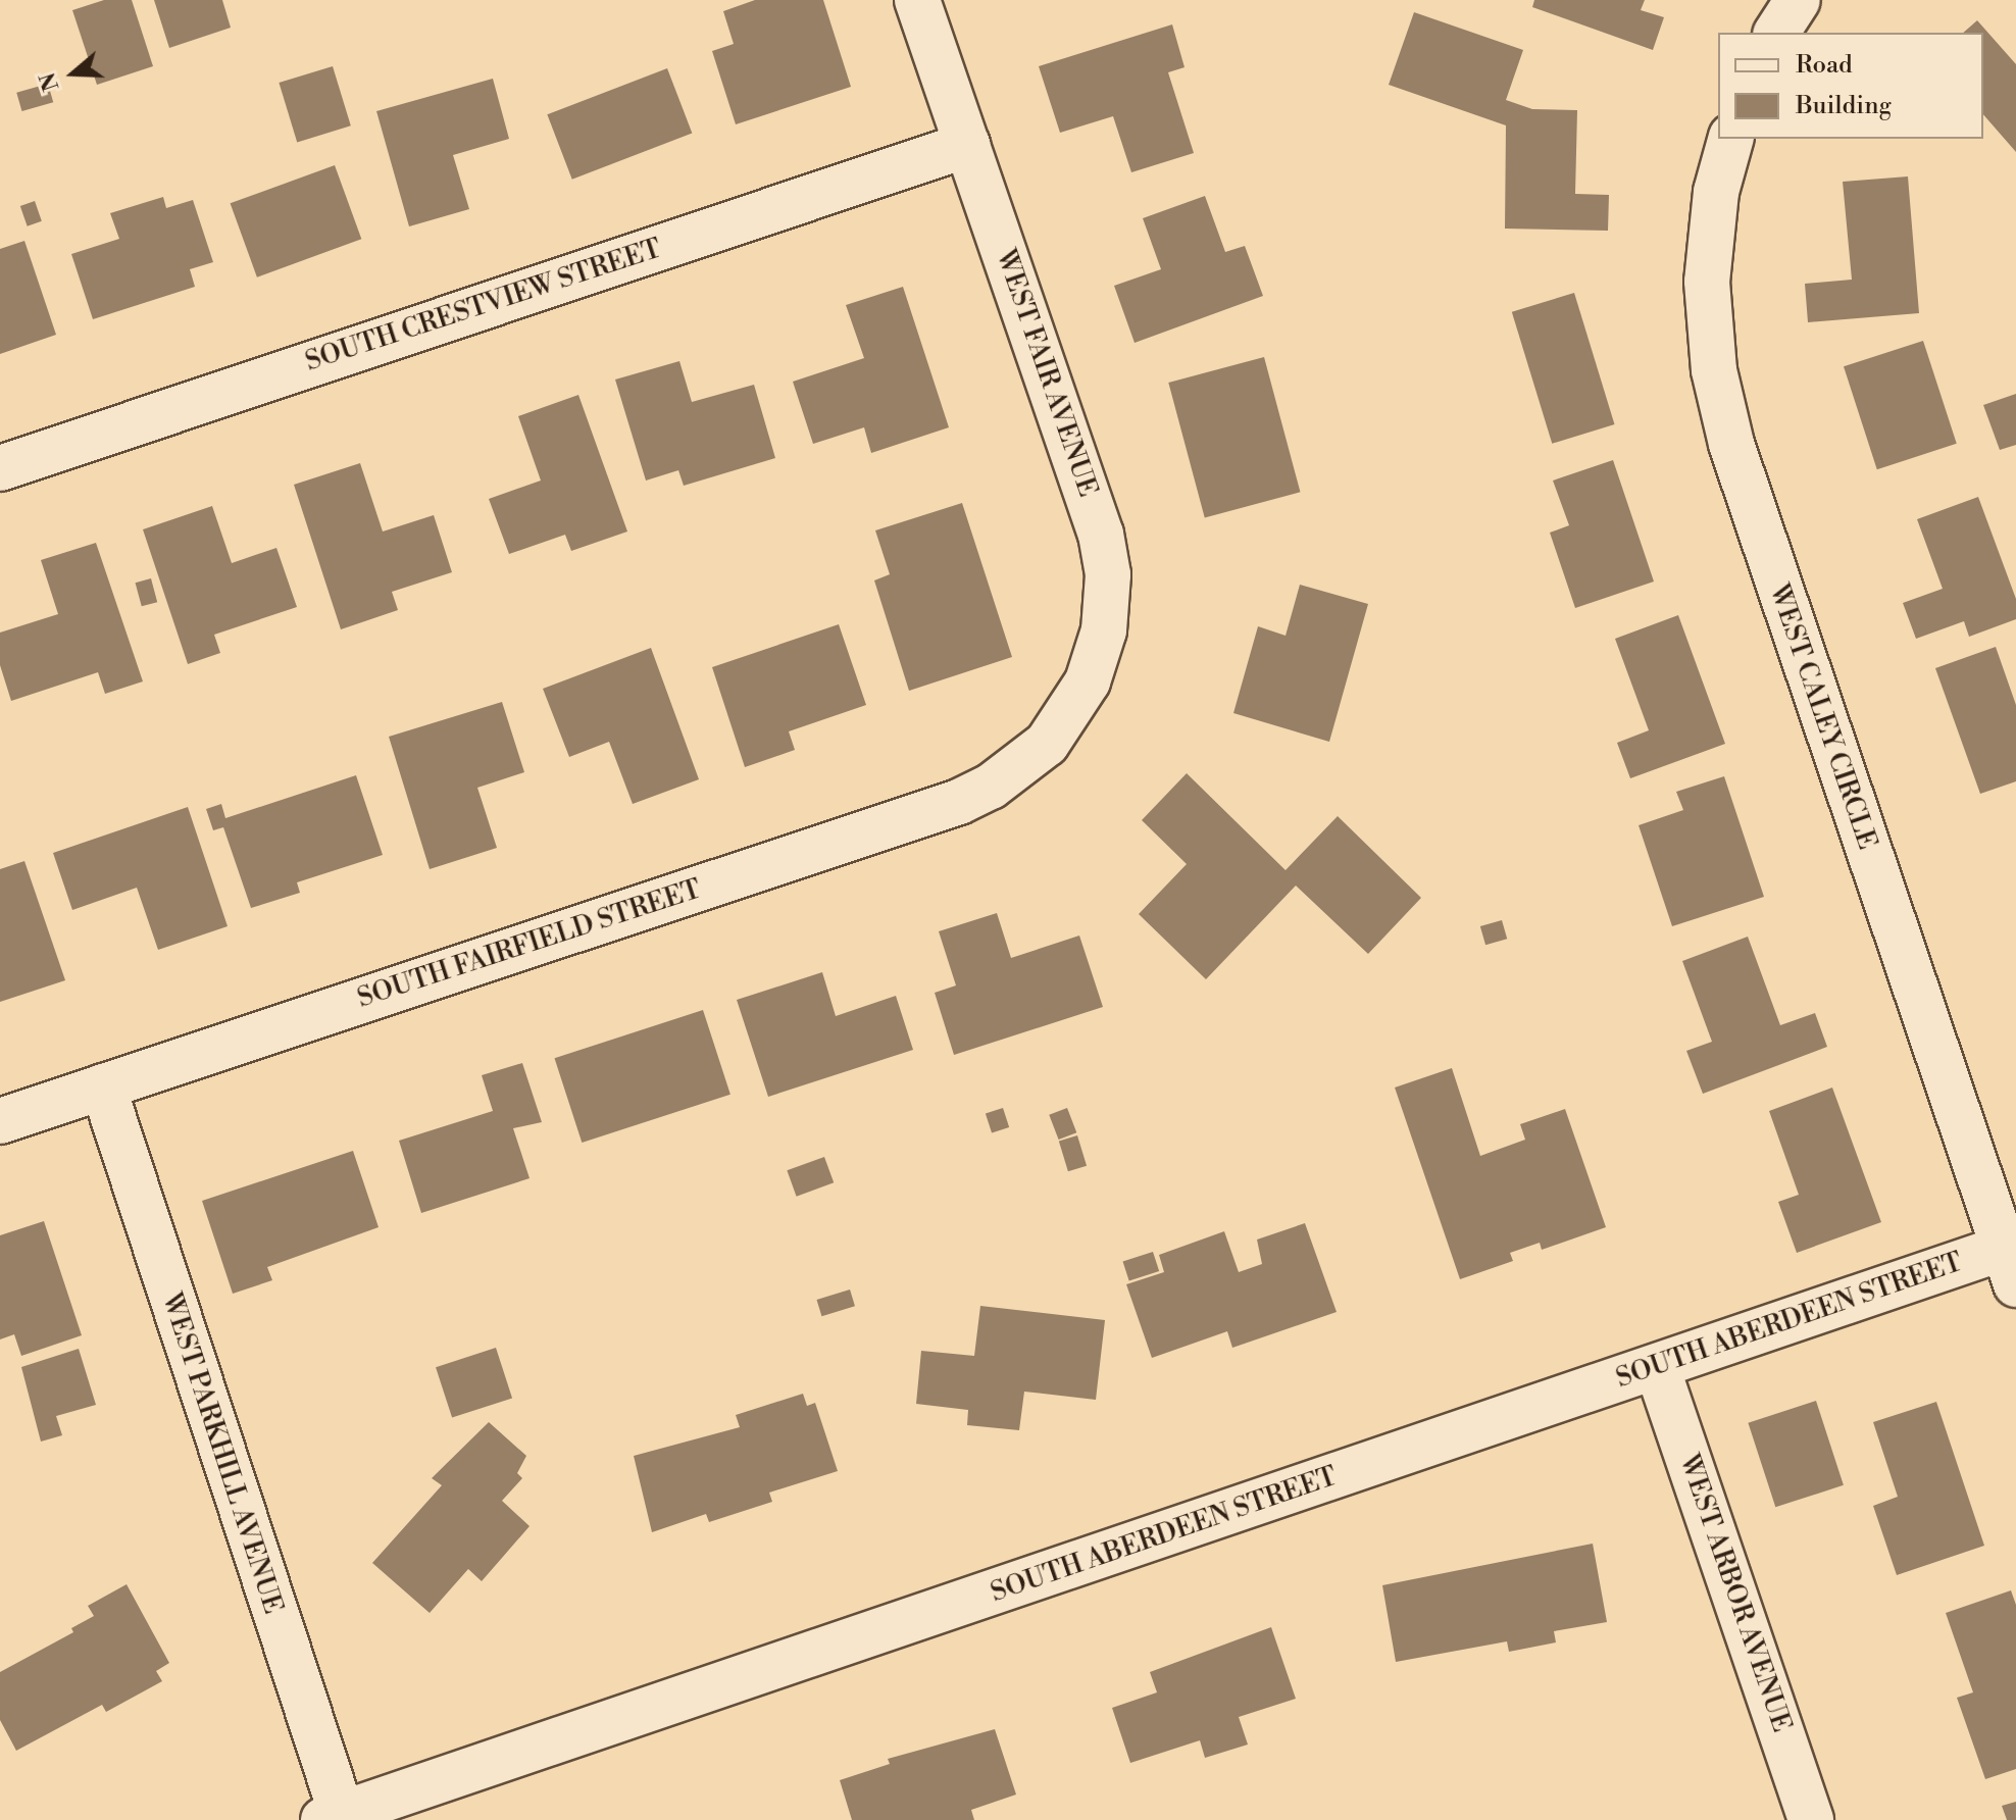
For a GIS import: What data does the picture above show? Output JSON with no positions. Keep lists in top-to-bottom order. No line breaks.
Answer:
{"streets":{"street":["SOUTH CRESTVIEW STREET","WEST FAIR AVENUE","WEST CALEY CIRCLE","SOUTH FAIRFIELD STREET","SOUTH ABERDEEN STREET","WEST PARKHILL AVENUE","WEST ARBOR AVENUE"]},"crossings":[["SOUTH CRESTVIEW STREET","WEST FAIR AVENUE"],["WEST FAIR AVENUE","SOUTH FAIRFIELD STREET"],["WEST CALEY CIRCLE","SOUTH ABERDEEN STREET"],["SOUTH FAIRFIELD STREET","WEST PARKHILL AVENUE"],["SOUTH ABERDEEN STREET","WEST PARKHILL AVENUE"],["SOUTH ABERDEEN STREET","WEST ARBOR AVENUE"]],"legend":["Road","Building"],"north":"left"}
